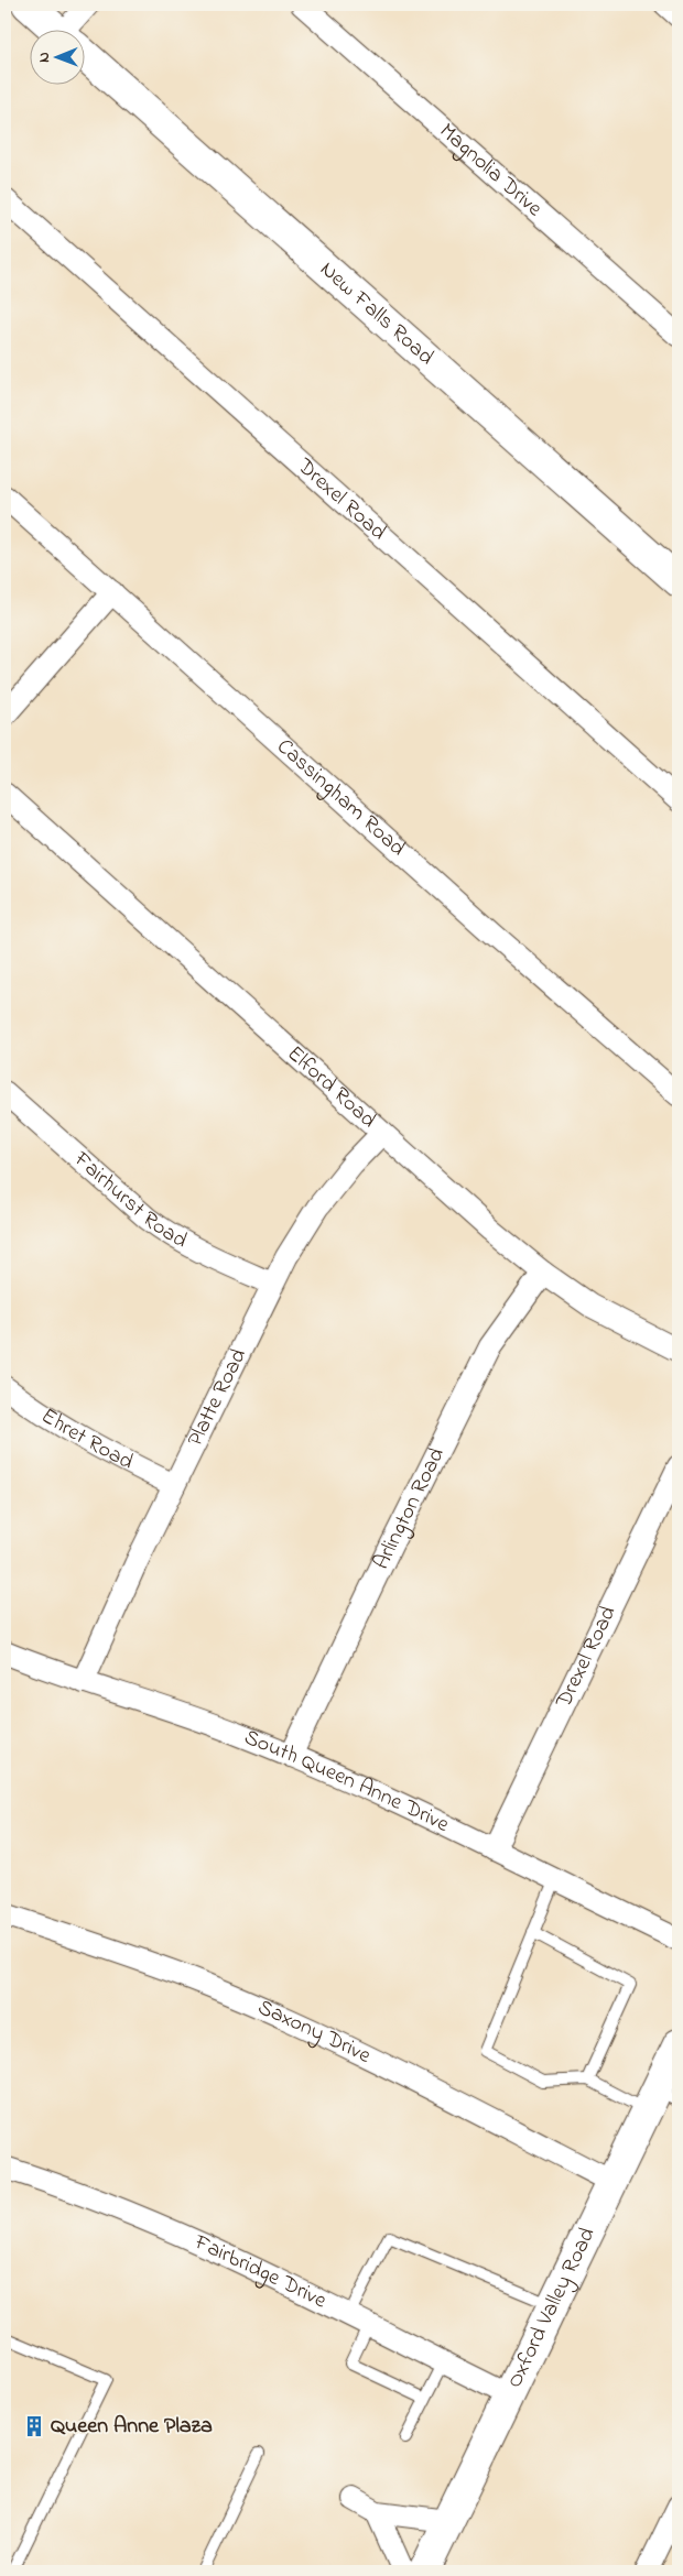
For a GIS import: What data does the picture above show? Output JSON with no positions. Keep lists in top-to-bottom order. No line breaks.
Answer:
{"streets":{"main road":["New Falls Road","Oxford Valley Road"],"street":["Magnolia Drive","Drexel Road","Cassingham Road","Elford Road","Fairhurst Road","Platte Road","Ehret Road","Arlington Road","South Queen Anne Drive","Saxony Drive","Fairbridge Drive"]},"crossings":[["Drexel Road","South Queen Anne Drive"],["Elford Road","Platte Road"],["Elford Road","Arlington Road"],["Fairhurst Road","Platte Road"],["Platte Road","Ehret Road"],["Platte Road","South Queen Anne Drive"],["Arlington Road","South Queen Anne Drive"],["Saxony Drive","Oxford Valley Road"],["Fairbridge Drive","Oxford Valley Road"]],"places":{"building":["Queen Anne Plaza"]},"north":"left"}
